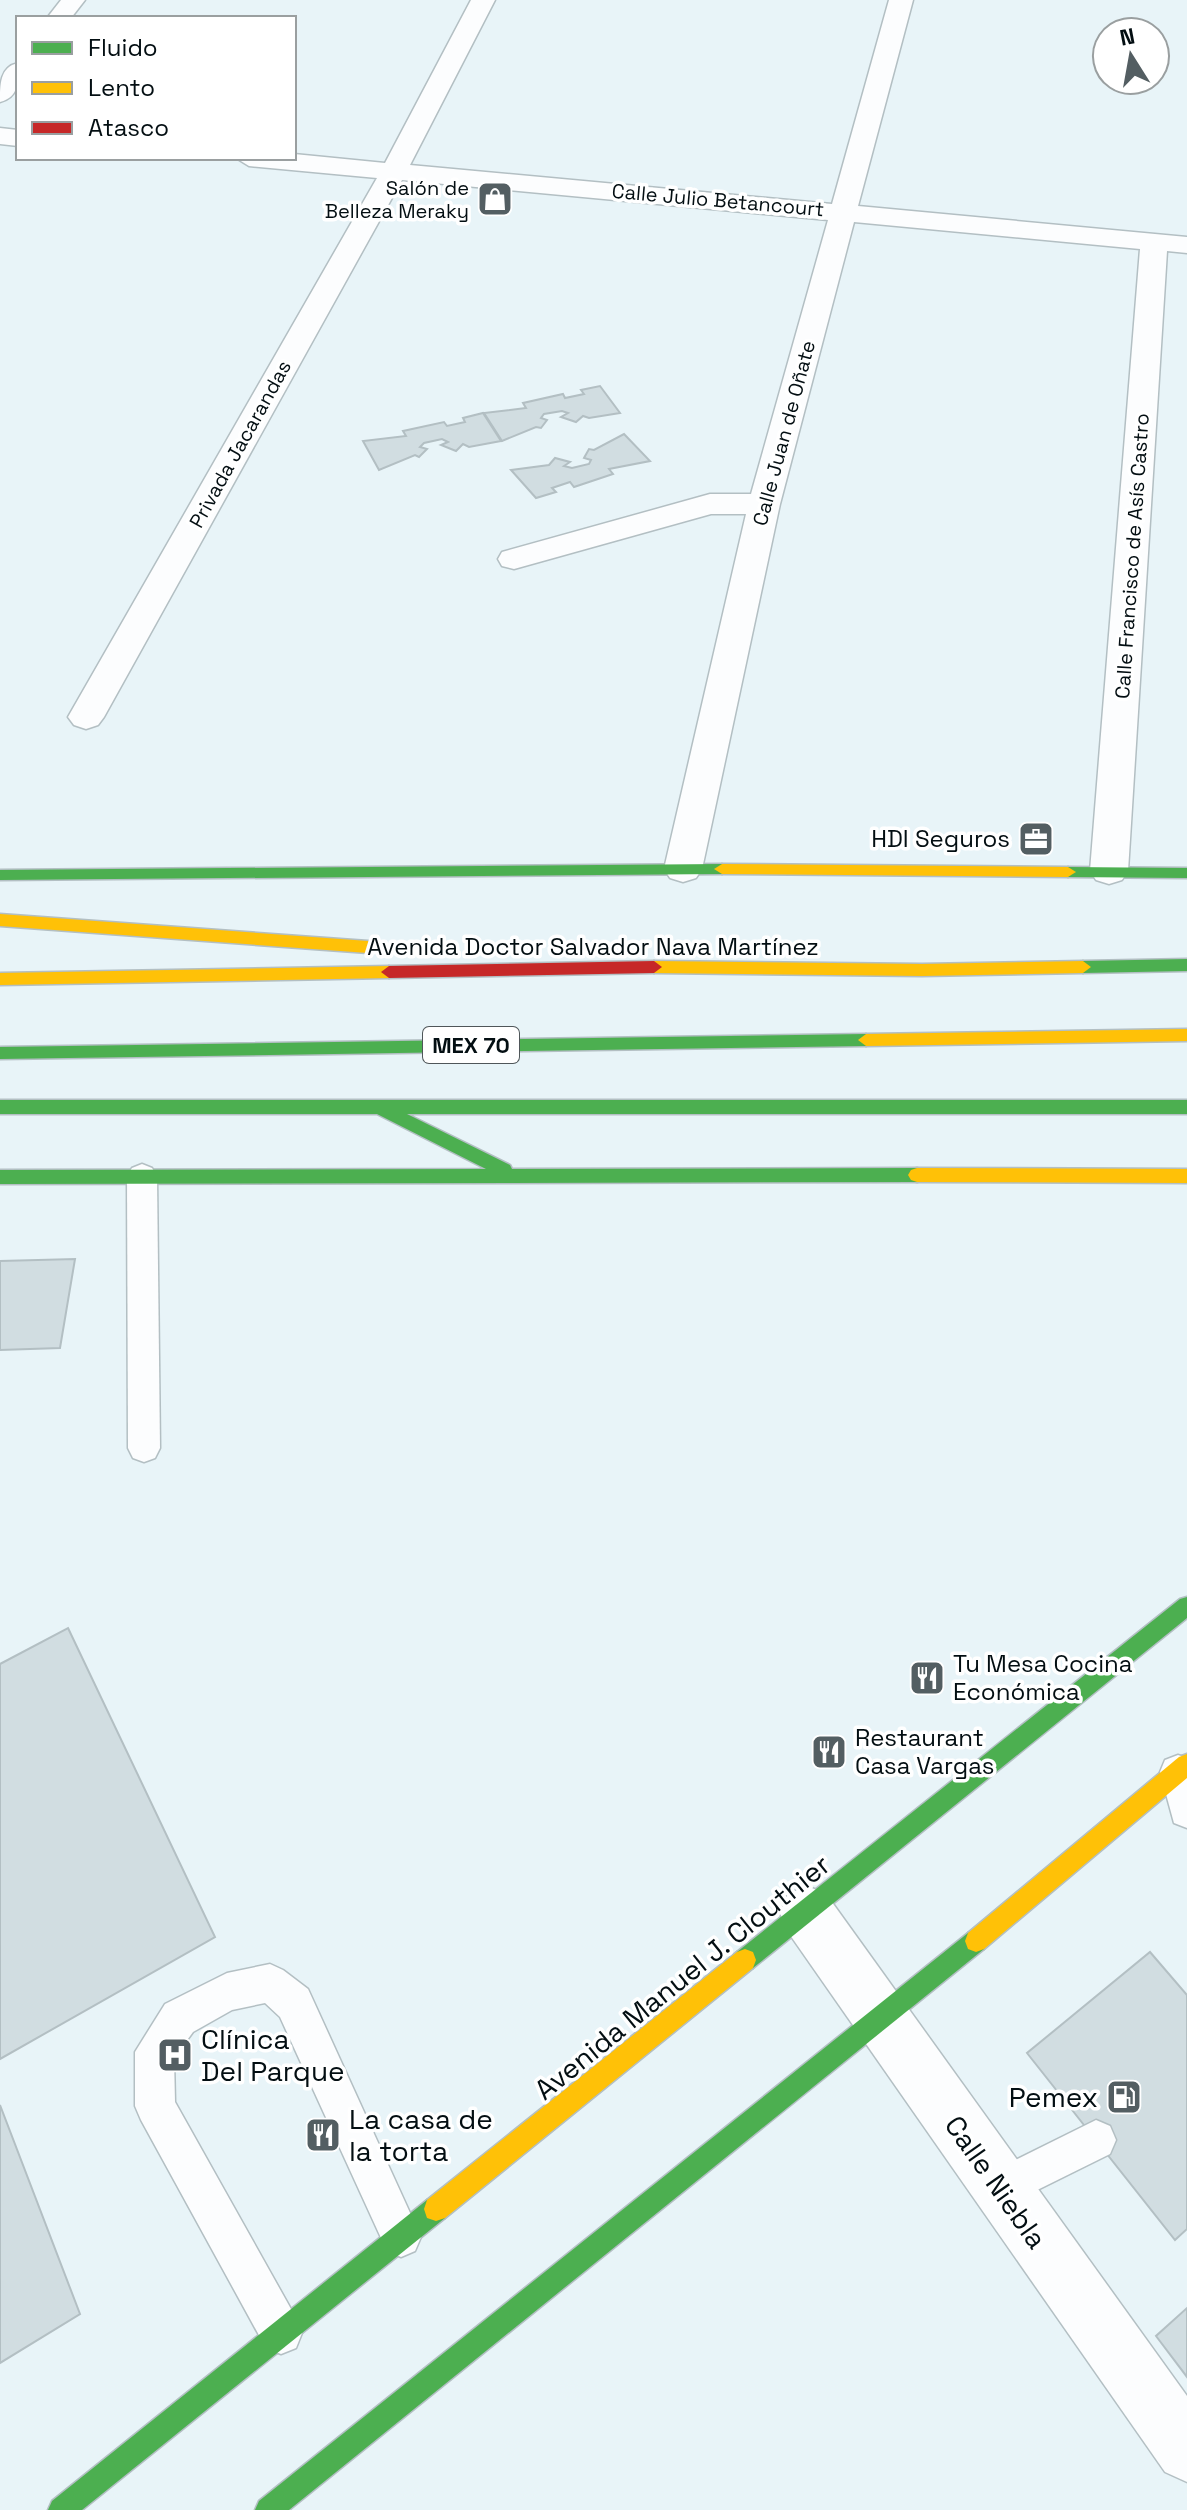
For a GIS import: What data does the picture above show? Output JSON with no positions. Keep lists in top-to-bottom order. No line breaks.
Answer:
{"streets":{"main road":["Avenida Doctor Salvador Nava Martínez","MEX 70","Avenida Manuel J. Clouthier"],"street":["Calle Julio Betancourt","Calle Juan de Oñate","Privada Jacarandas","Calle Francisco de Asís Castro","Calle Niebla"]},"crossings":[["Calle Julio Betancourt","Calle Juan de Oñate"],["Calle Julio Betancourt","Privada Jacarandas"],["Calle Julio Betancourt","Calle Francisco de Asís Castro"],["Avenida Manuel J. Clouthier","Calle Niebla"]],"places":{"shop":["Salón de Belleza Meraky"],"office":["HDI Seguros"],"restaurant":["Tu Mesa Cocina Económica","Restaurant Casa Vargas","La casa de la torta"],"hospital":["Clínica Del Parque"],"fuel station":["Pemex"]},"legend":["Fluido","Lento","Atasco"],"north":"top"}
